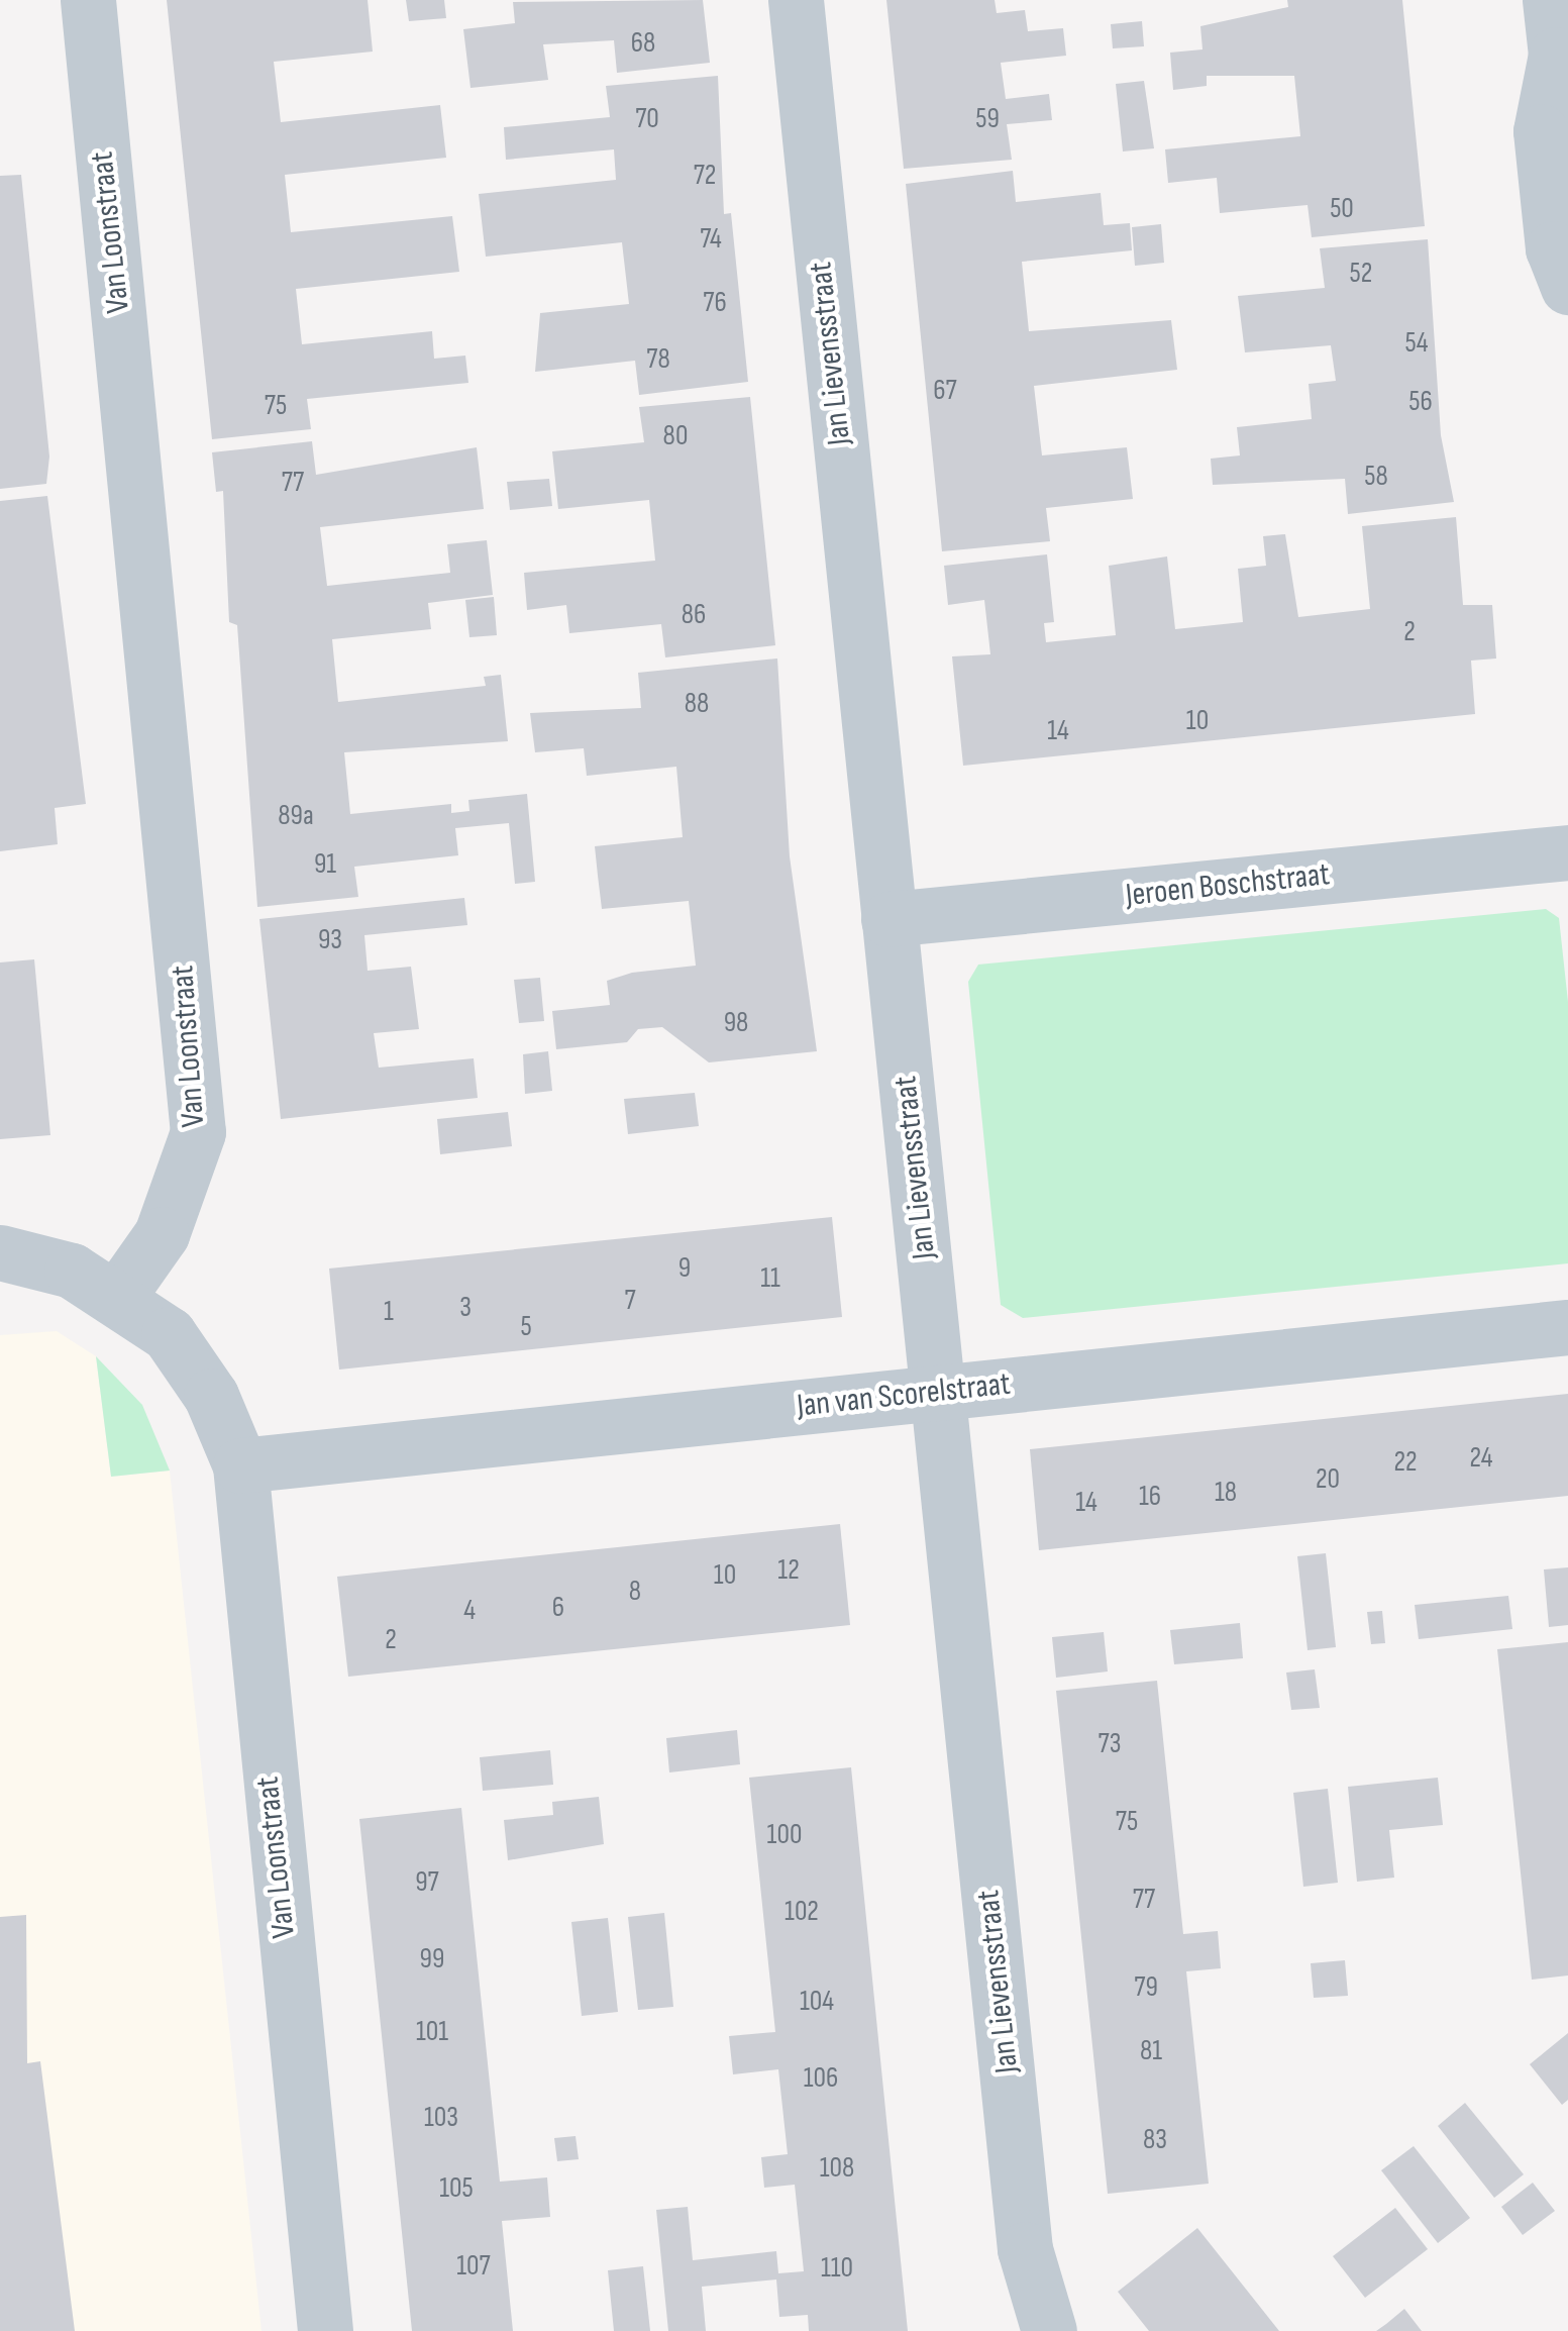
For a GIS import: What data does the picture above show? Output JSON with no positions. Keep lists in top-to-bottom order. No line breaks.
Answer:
{"streets":{"street":["Van Loonstraat","Jan Lievensstraat","Jeroen Boschstraat","Jan van Scorelstraat"]},"crossings":[["Van Loonstraat","Jan van Scorelstraat"],["Jan Lievensstraat","Jeroen Boschstraat"],["Jan Lievensstraat","Jan van Scorelstraat"]],"house_numbers":["68","70","59","72","50","74","52","76","54","78","67","56","75","80","58","77","86","2","88","10","14","89a","91","93","98","9","11","7","3","1","5","24","22","20","18","16","14","12","10","8","6","4","2","73","75","100","97","77","102","99","79","104","101","81","106","103","83","108","105","107","110"]}
